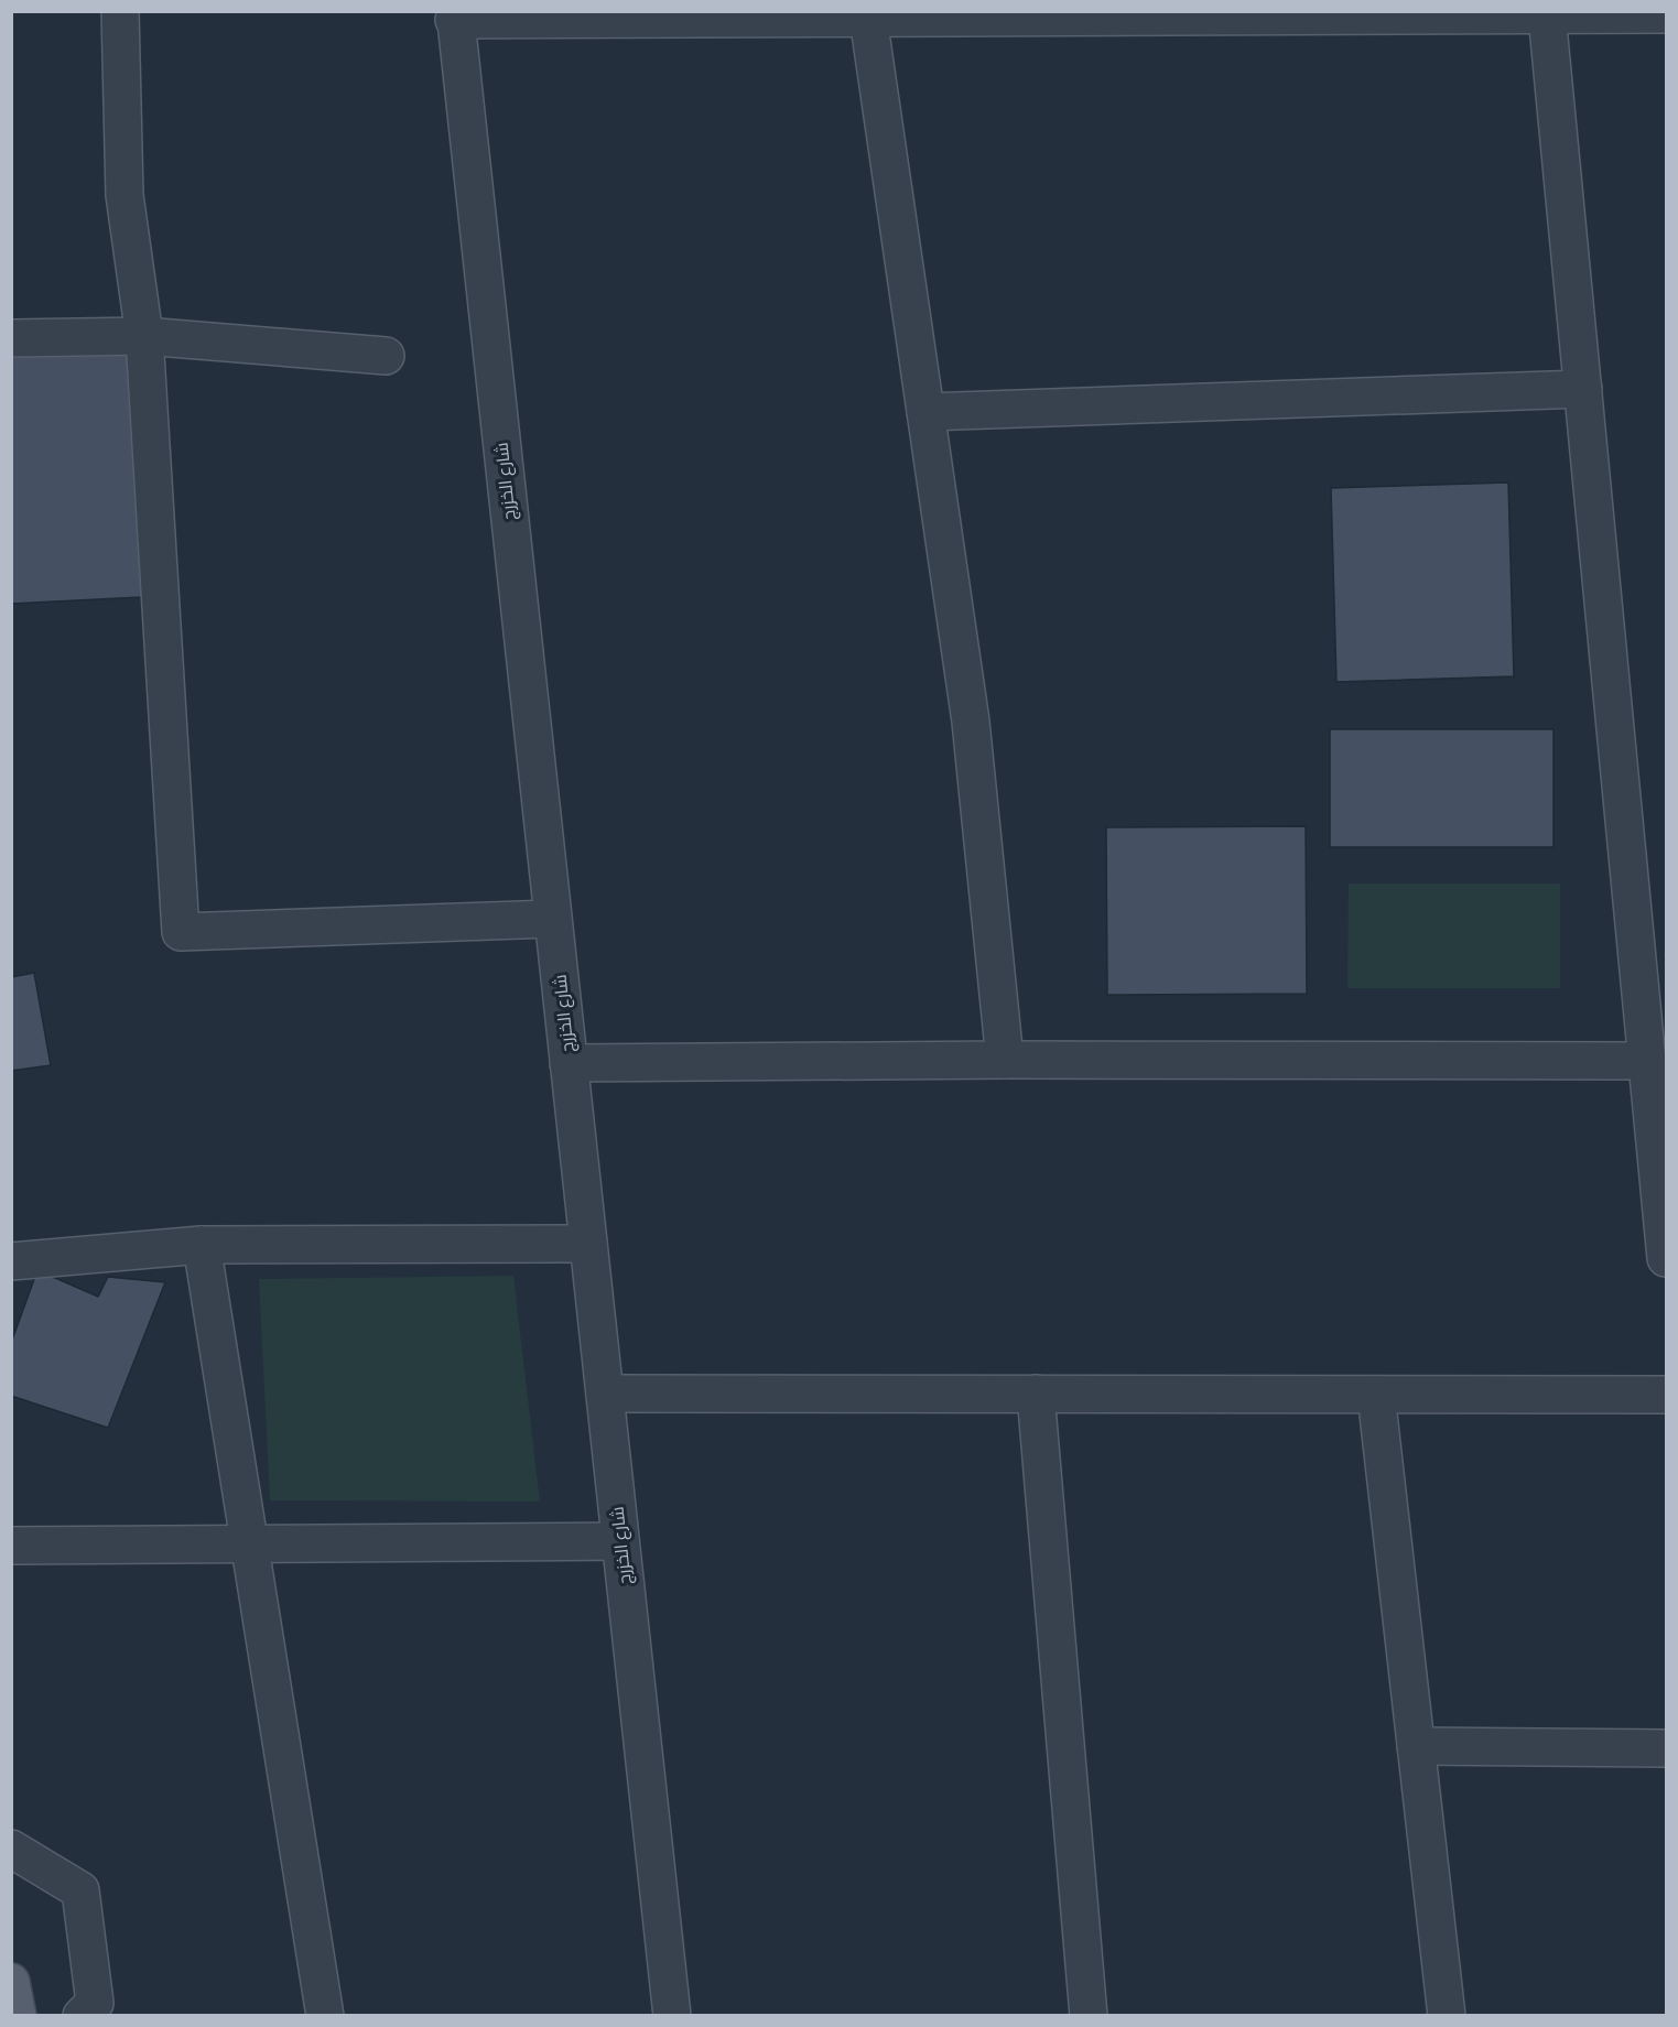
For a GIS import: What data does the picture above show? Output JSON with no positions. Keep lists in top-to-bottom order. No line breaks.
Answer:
{"streets":{"street":["شارع الخزرج"]}}
